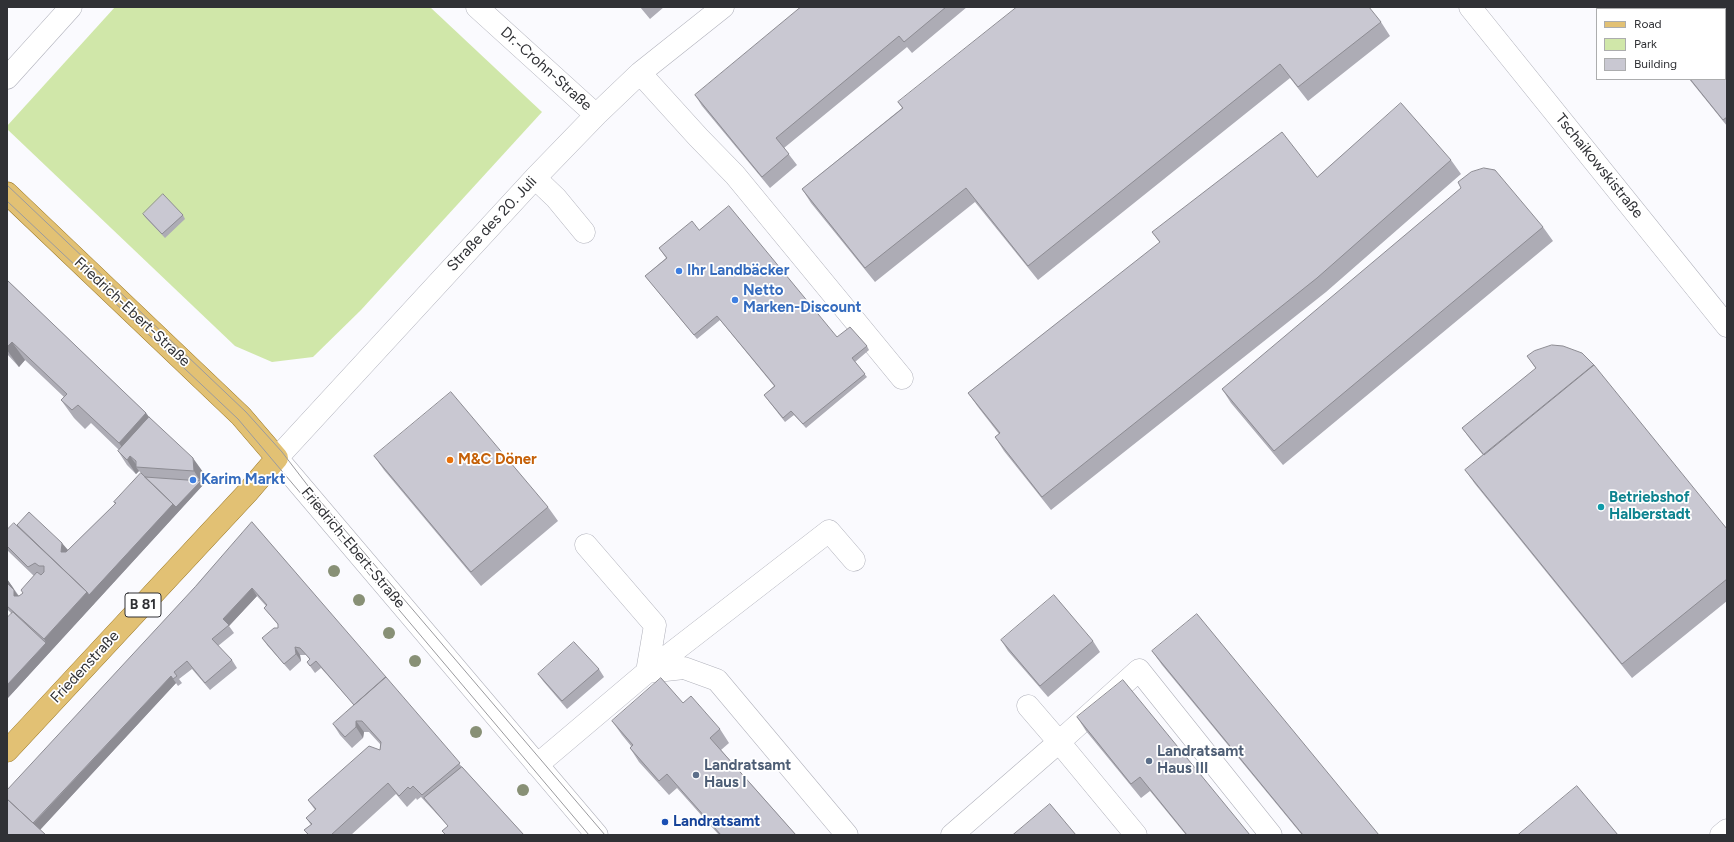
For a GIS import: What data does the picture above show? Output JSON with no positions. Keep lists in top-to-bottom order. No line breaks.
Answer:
{"streets":{"main road":["Friedrich-Ebert-Straße","B 81","Friedenstraße"],"street":["Dr.-Crohn-Straße","Tschaikowskistraße","Straße des 20. Juli"]},"crossings":[["Dr.-Crohn-Straße","Straße des 20. Juli"],["Straße des 20. Juli","Friedrich-Ebert-Straße"],["Straße des 20. Juli","Friedenstraße"],["Friedrich-Ebert-Straße","Friedenstraße"]],"places":["Ihr Landbäcker","Netto Marken-Discount","M&C Döner","Karim Markt","Betriebshof Halberstadt","Landratsamt Haus III","Landratsamt Haus I","Landratsamt"],"legend":["Road","Park","Building"]}
